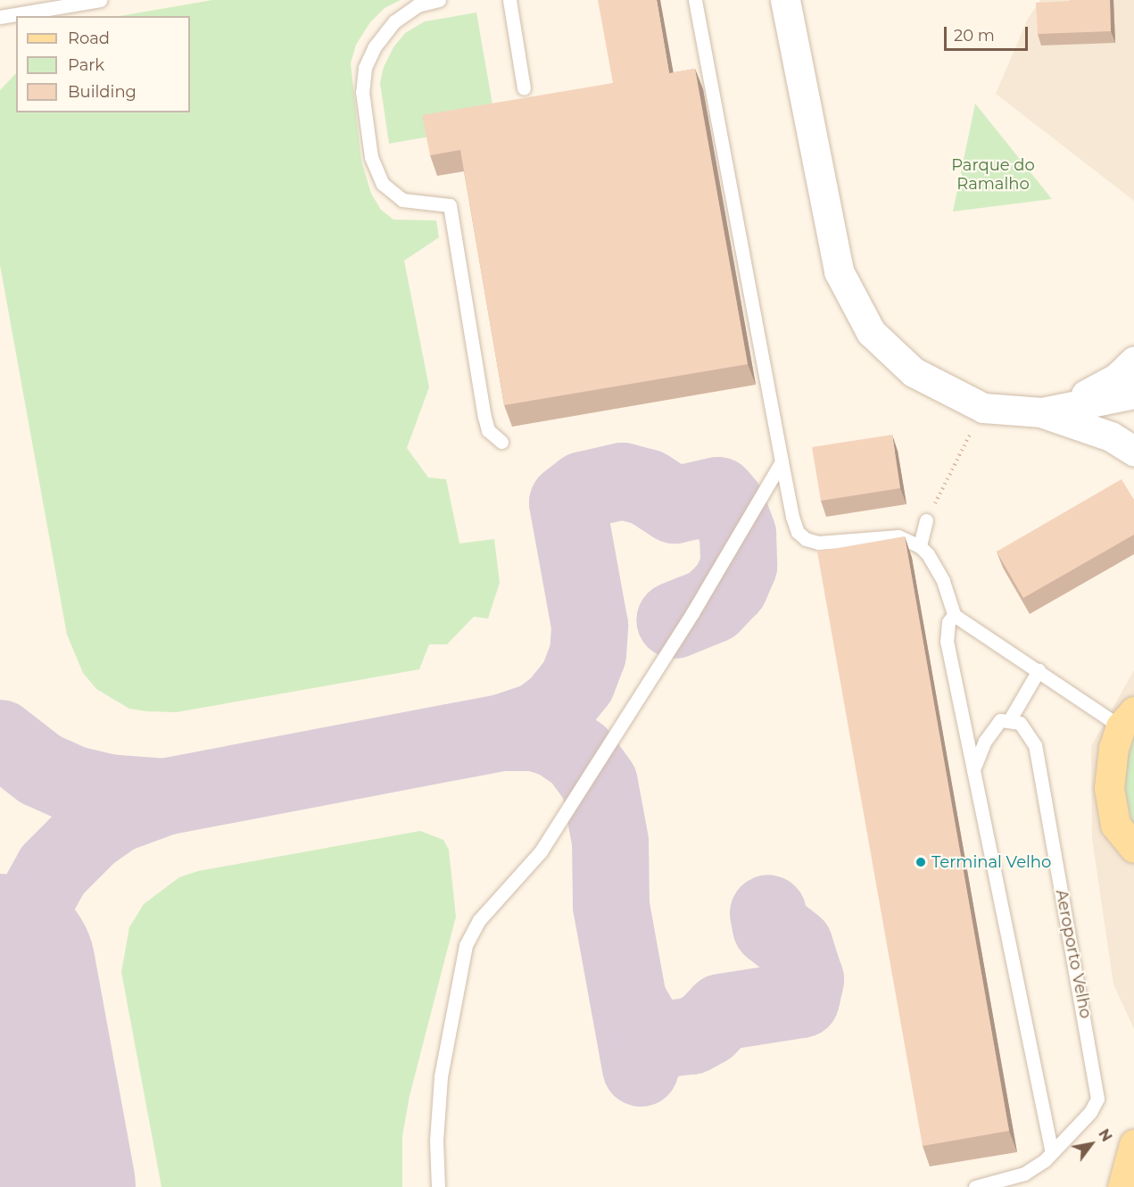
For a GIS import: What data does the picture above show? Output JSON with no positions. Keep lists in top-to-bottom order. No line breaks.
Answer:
{"streets":{"lane":["Aeroporto Velho"]},"parks":["Parque do Ramalho"],"places":["Terminal Velho"],"legend":["Road","Park","Building"],"scale_bar":"20 m","north":"top right"}
